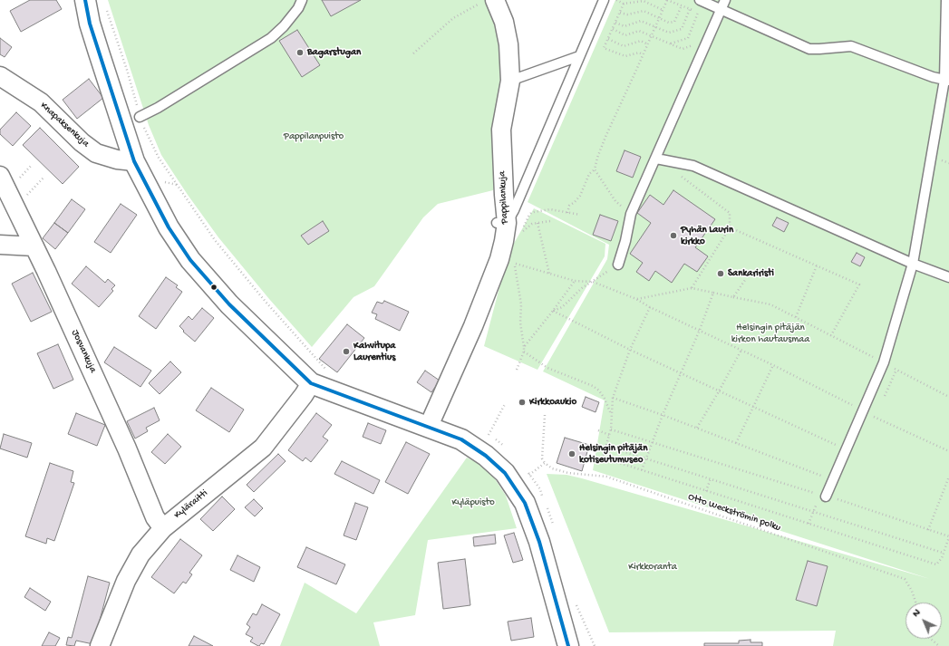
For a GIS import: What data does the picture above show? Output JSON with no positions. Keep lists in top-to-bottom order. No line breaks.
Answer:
{"streets":{"street":["Knapaksenkuja","Pappilankuja","Josvankuja","Kyläraitti"],"path":["Otto Weckströmin polku"]},"crossings":[["Josvankuja","Kyläraitti"]],"parks":["Pappilanpuisto","Helsingin pitäjän kirkon hautausmaa","Kyläpuisto","Kirkkoranta"],"places":["Bagarstugan","Pyhän Laurin kirkko","Sankariristi","Kahvitupa Laurentius","Kirkkoaukio","Helsingin pitäjän kotiseutumuseo"],"north":"top left"}
